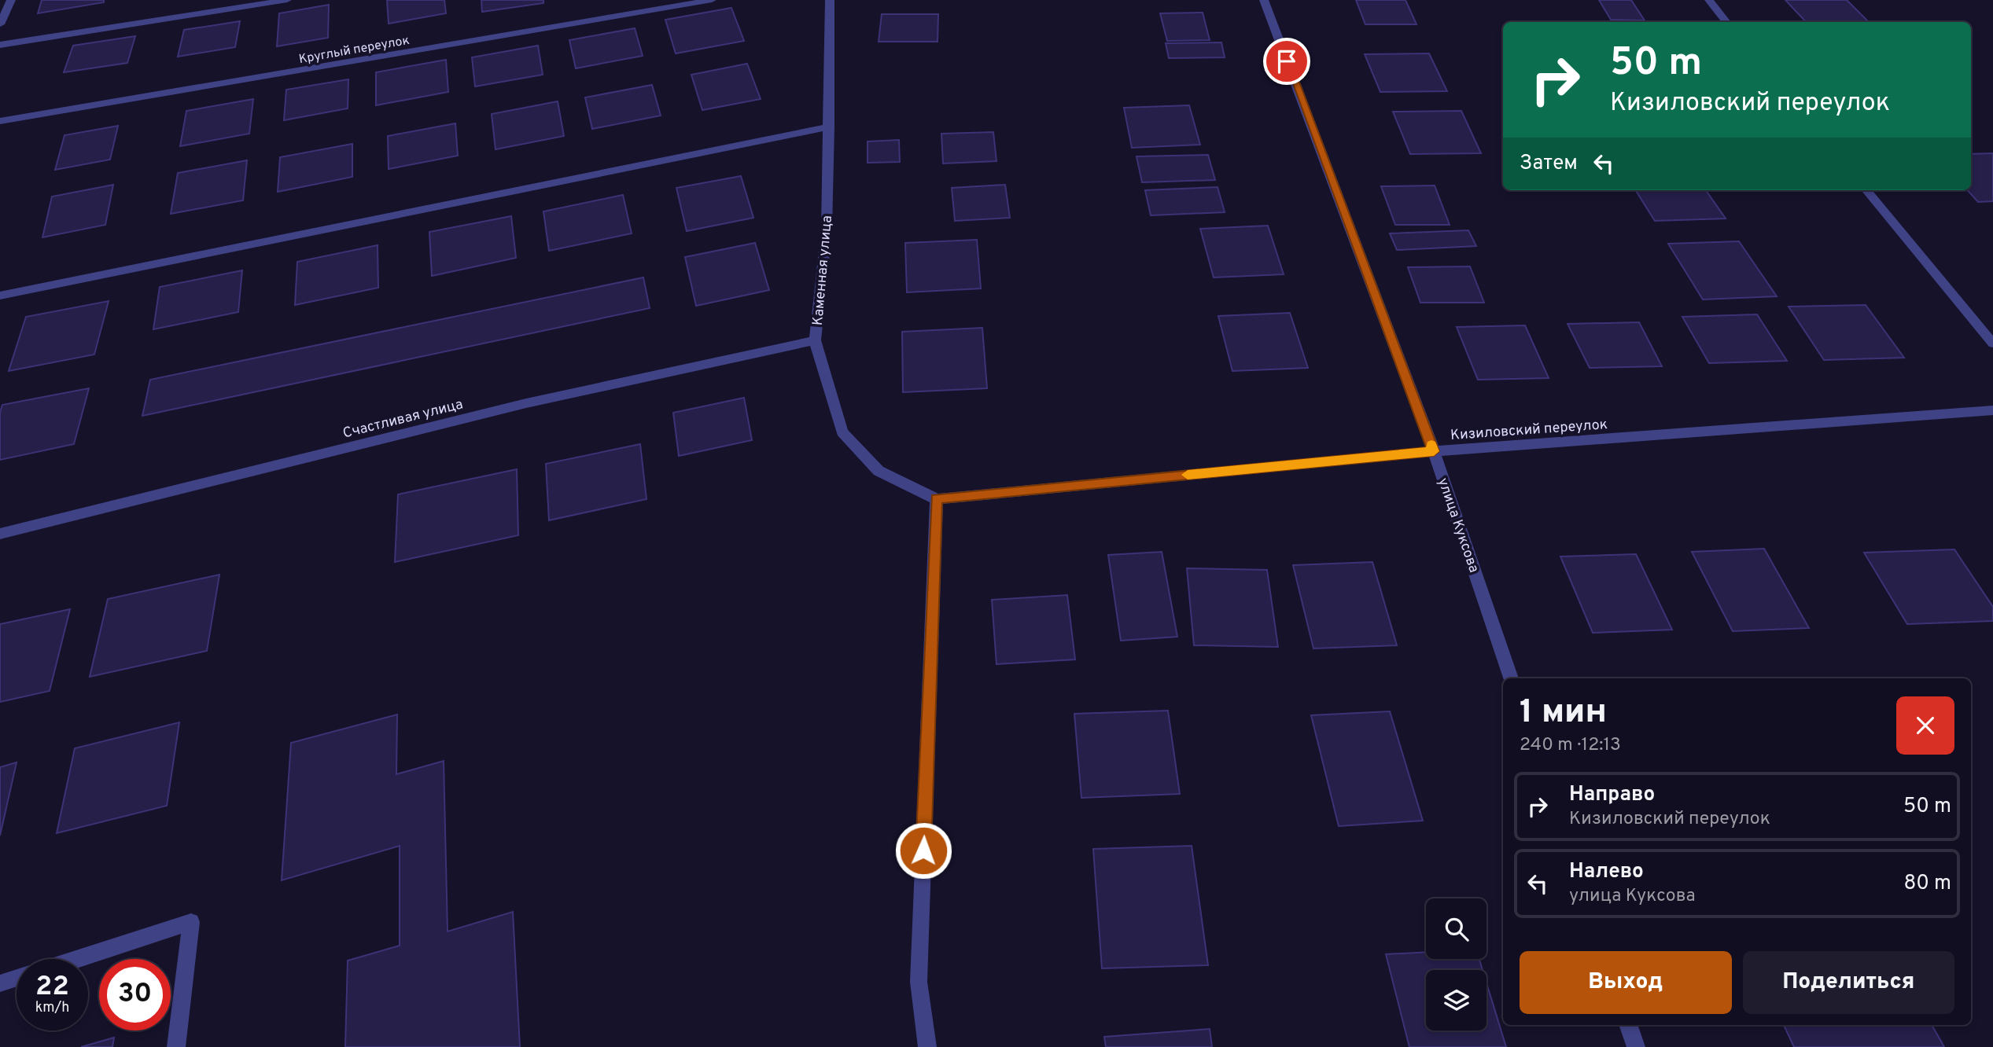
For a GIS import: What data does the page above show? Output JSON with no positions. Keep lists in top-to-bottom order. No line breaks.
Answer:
{"streets":{"street":["Круглый переулок","Каменная улица","Счастливая улица","Кизиловский переулок","улица Куксова"]},"crossings":[["Каменная улица","Счастливая улица"],["Каменная улица","Кизиловский переулок"],["Кизиловский переулок","улица Куксова"]],"page":{"turn":["50 m","Кизиловский переулок"],"then":"Затем","heading":["1 мин","240 m · 12:13"],"list":[{"name":"Направо","note":"Кизиловский переулок","value":"50 m"},{"name":"Налево","note":"улица Куксова","value":"80 m"}],"buttons":["Выход","Поделиться"],"speed":"22 km/h","limit":"30"}}
